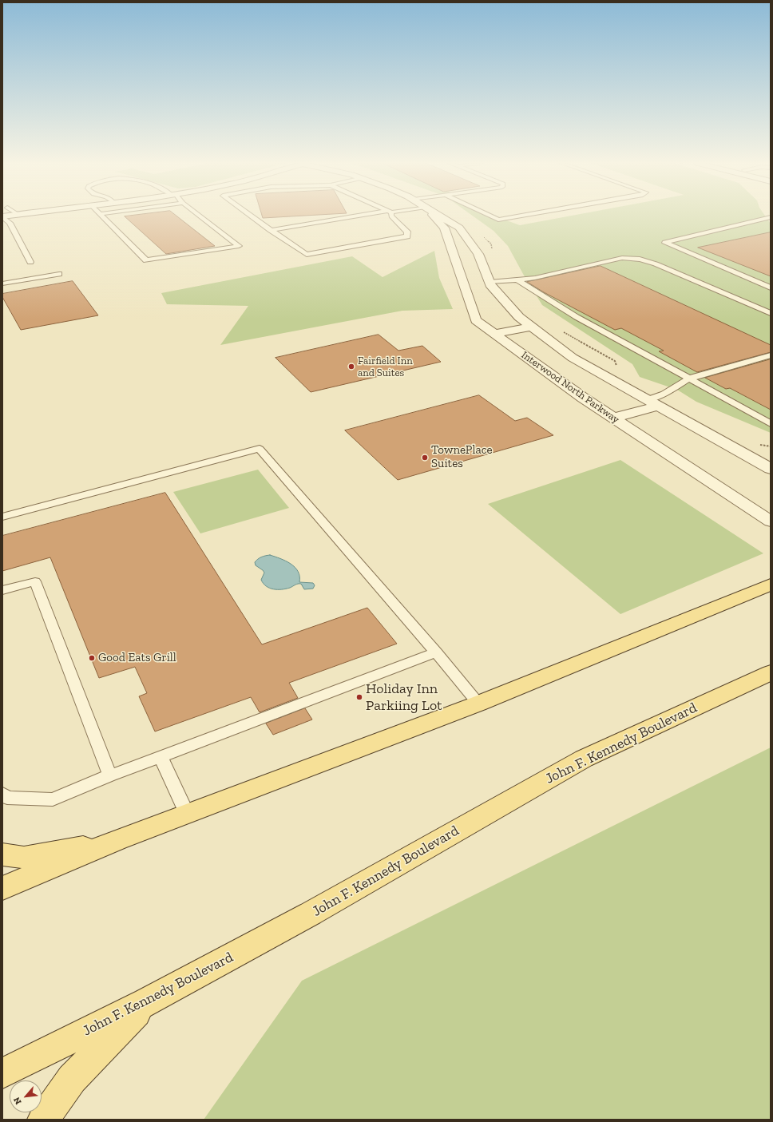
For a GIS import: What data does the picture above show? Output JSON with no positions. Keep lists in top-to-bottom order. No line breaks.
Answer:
{"streets":{"main road":["John F. Kennedy Boulevard"],"street":["Interwood North Parkway"]},"places":["Fairfield Inn and Suites","TownePlace Suites","Good Eats Grill","Holiday Inn Parkiing Lot"],"north":"bottom left"}
